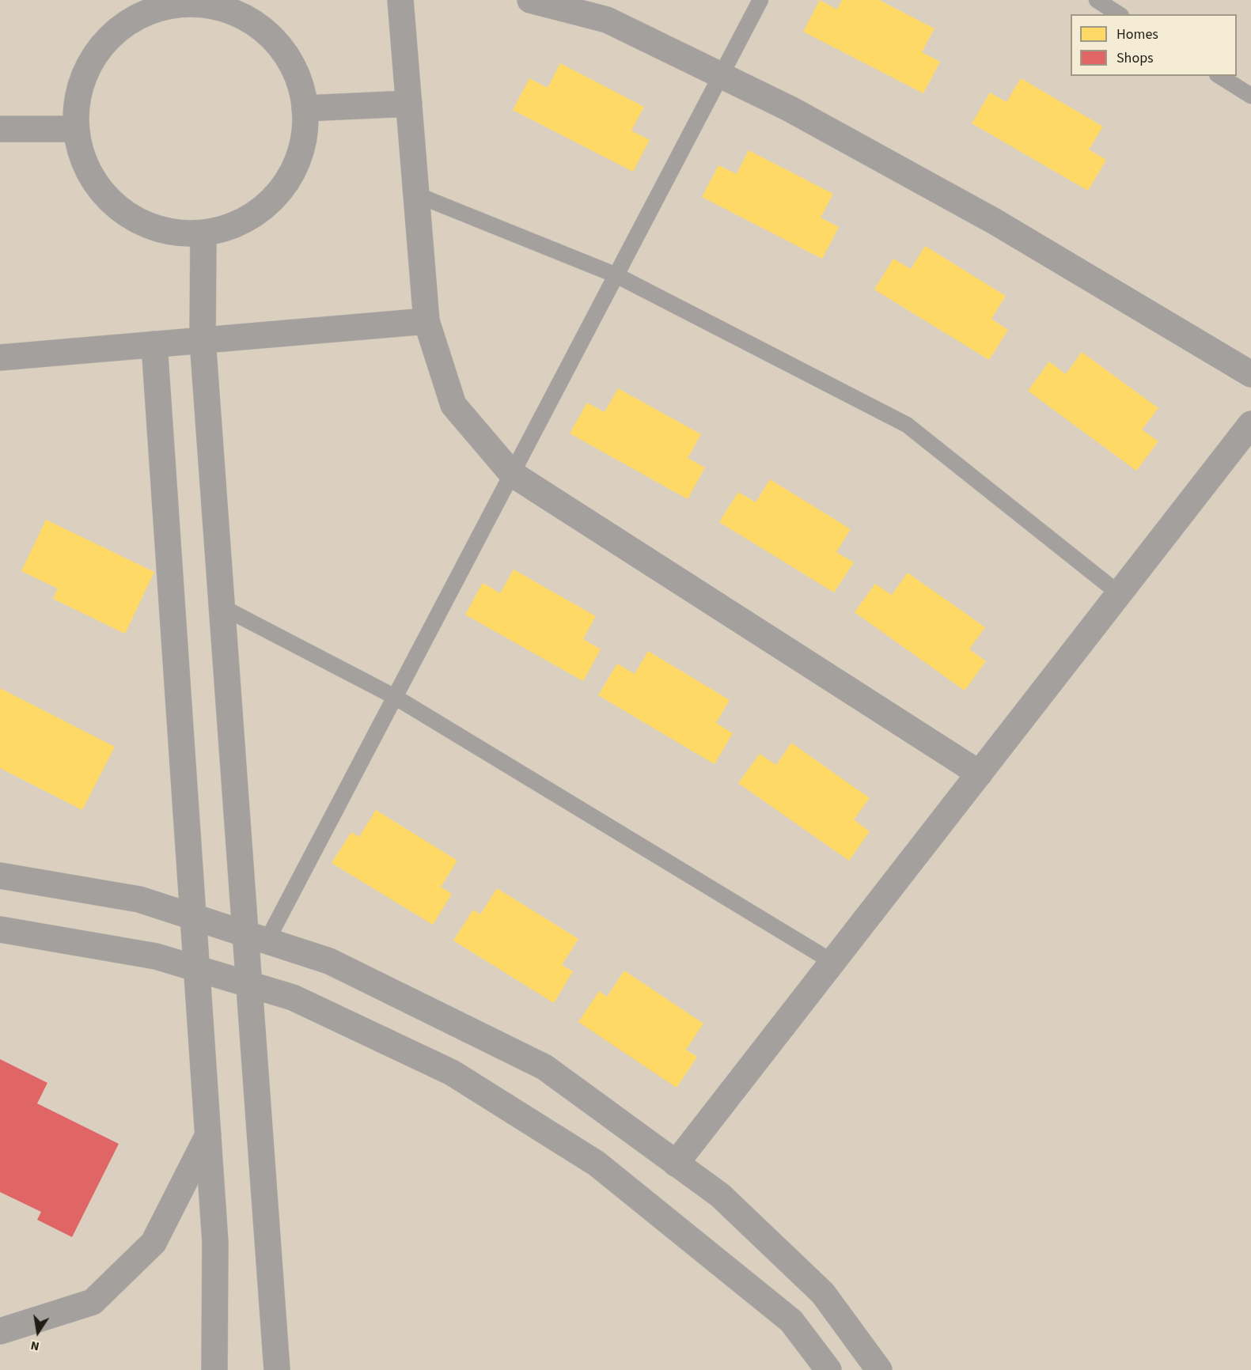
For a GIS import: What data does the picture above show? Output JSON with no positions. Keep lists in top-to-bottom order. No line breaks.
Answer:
{"legend":["Homes","Shops"],"north":"bottom"}
